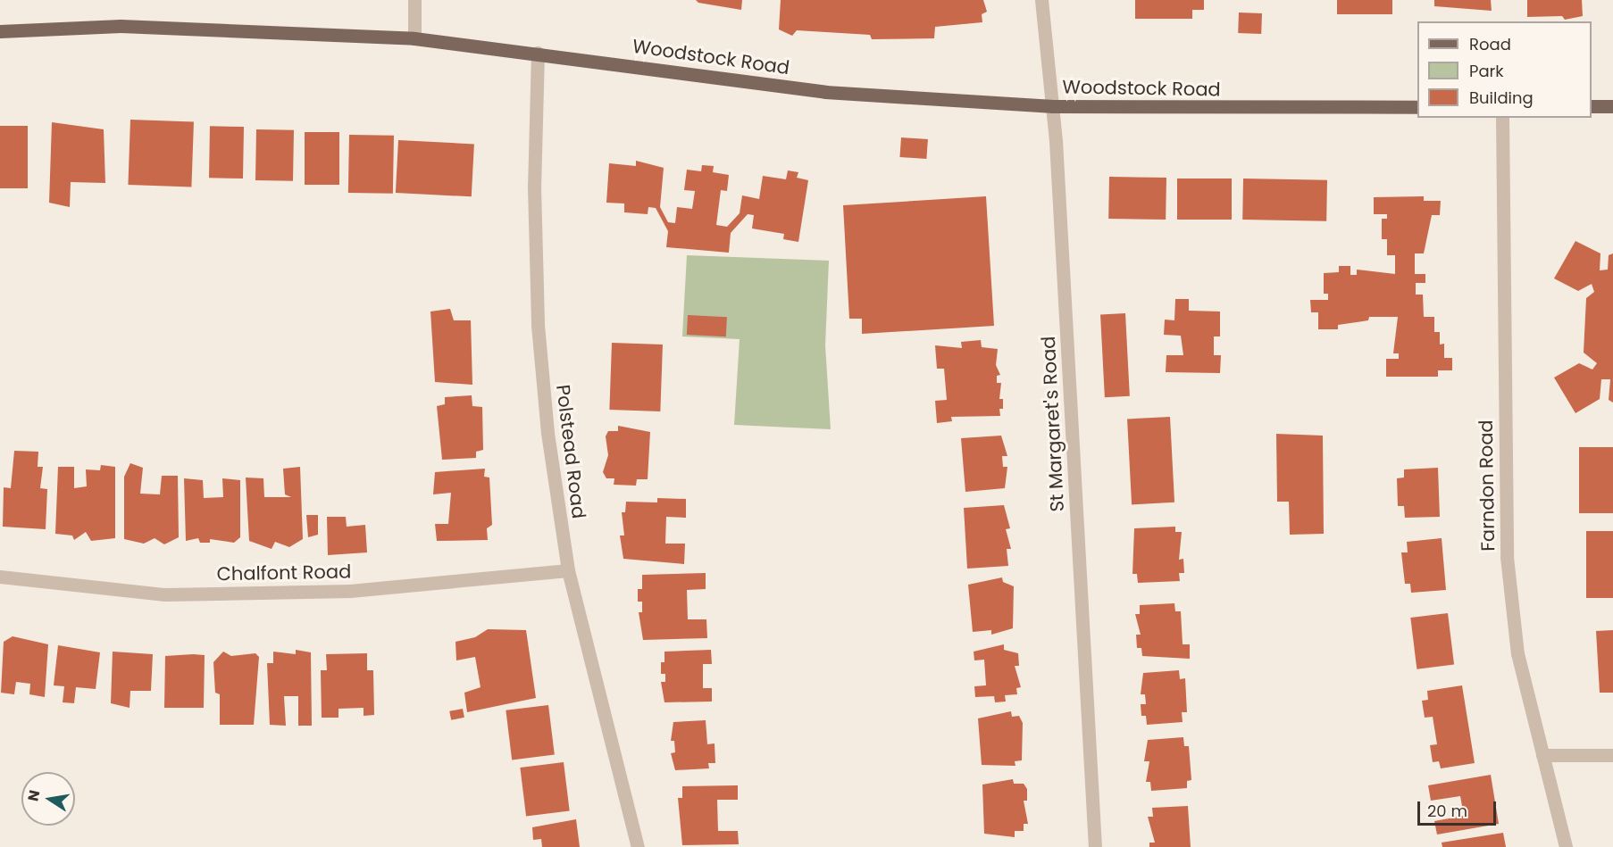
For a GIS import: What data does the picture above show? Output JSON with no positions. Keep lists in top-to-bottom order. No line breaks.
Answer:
{"streets":{"main road":["Woodstock Road"],"street":["St Margaret's Road","Polstead Road","Farndon Road","Chalfont Road"]},"crossings":[["Woodstock Road","St Margaret's Road"],["Woodstock Road","Polstead Road"],["Polstead Road","Chalfont Road"]],"legend":["Road","Park","Building"],"scale_bar":"20 m","north":"left"}
